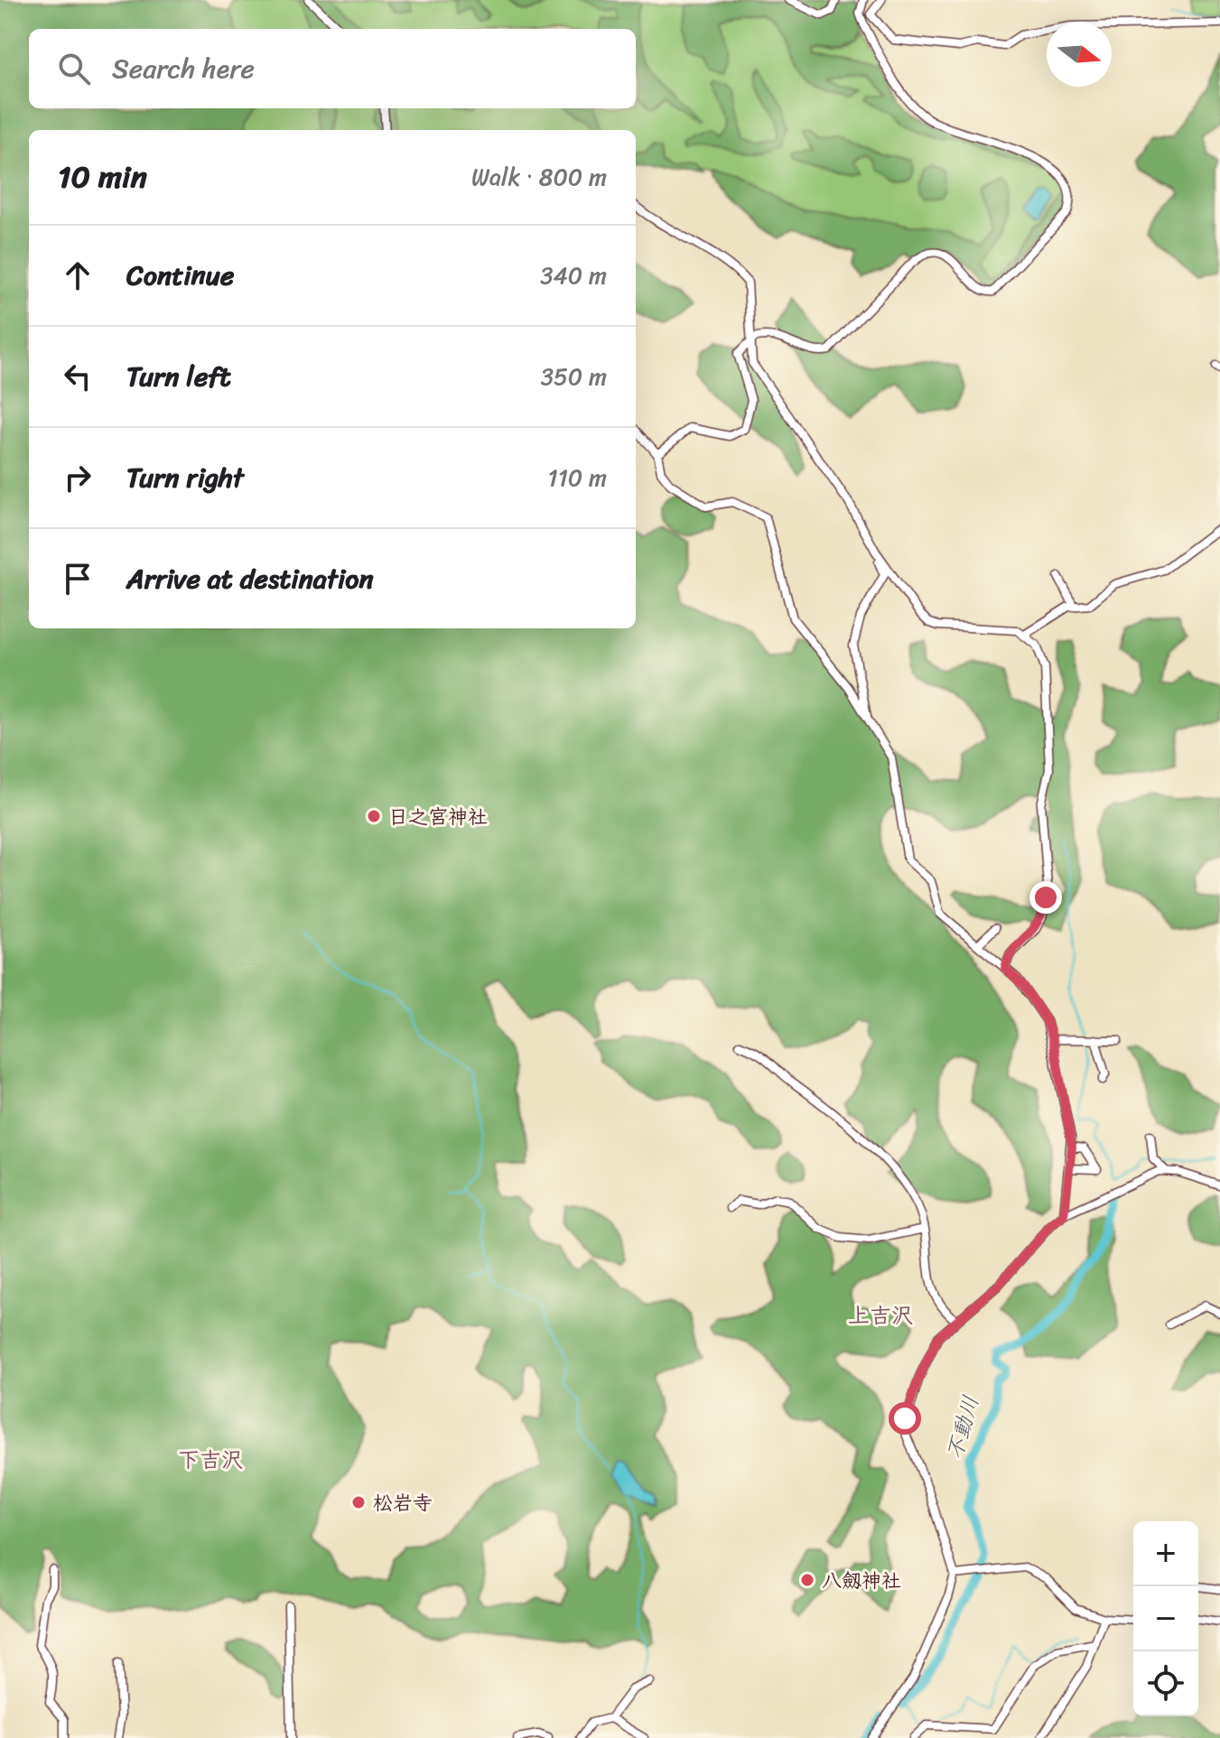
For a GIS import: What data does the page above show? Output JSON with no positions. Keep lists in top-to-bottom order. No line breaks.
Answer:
{"districts":["上吉沢","下吉沢"],"water":["不動川"],"places":["日之宮神社","松岩寺","八劔神社"],"north":"right","page":{"search":"Search here","heading":["10 min","Walk · 800 m"],"list":[["Continue","340 m"],["Turn left","350 m"],["Turn right","110 m"],"Arrive at destination"],"map_buttons":["+","−"]}}
